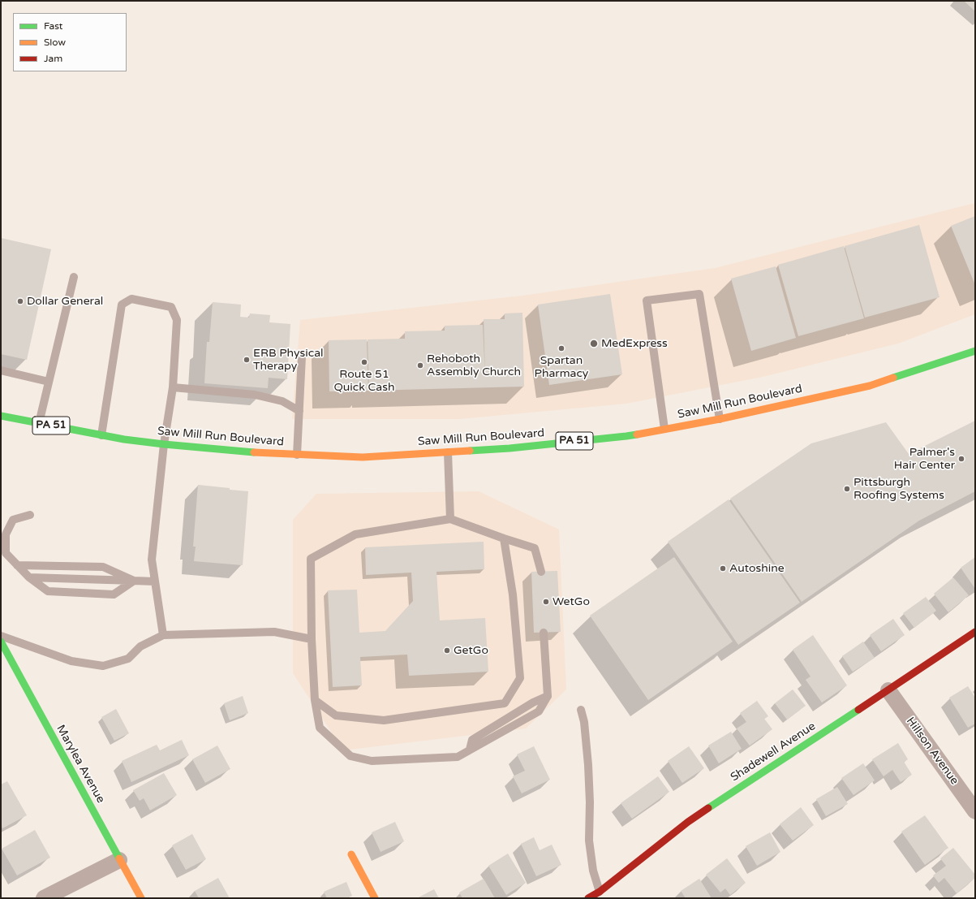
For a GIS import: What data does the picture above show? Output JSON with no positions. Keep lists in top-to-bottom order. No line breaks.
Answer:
{"streets":{"main road":["Saw Mill Run Boulevard","PA 51","Shadewell Avenue","Marylea Avenue"],"street":["Hillson Avenue"]},"crossings":[["Hillson Avenue","Shadewell Avenue"]],"places":["Dollar General","MedExpress","Spartan Pharmacy","ERB Physical Therapy","Route 51 Quick Cash","Rehoboth Assembly Church","Palmer's Hair Center","Pittsburgh Roofing Systems","Autoshine","WetGo","GetGo"],"legend":["Fast","Slow","Jam"]}
